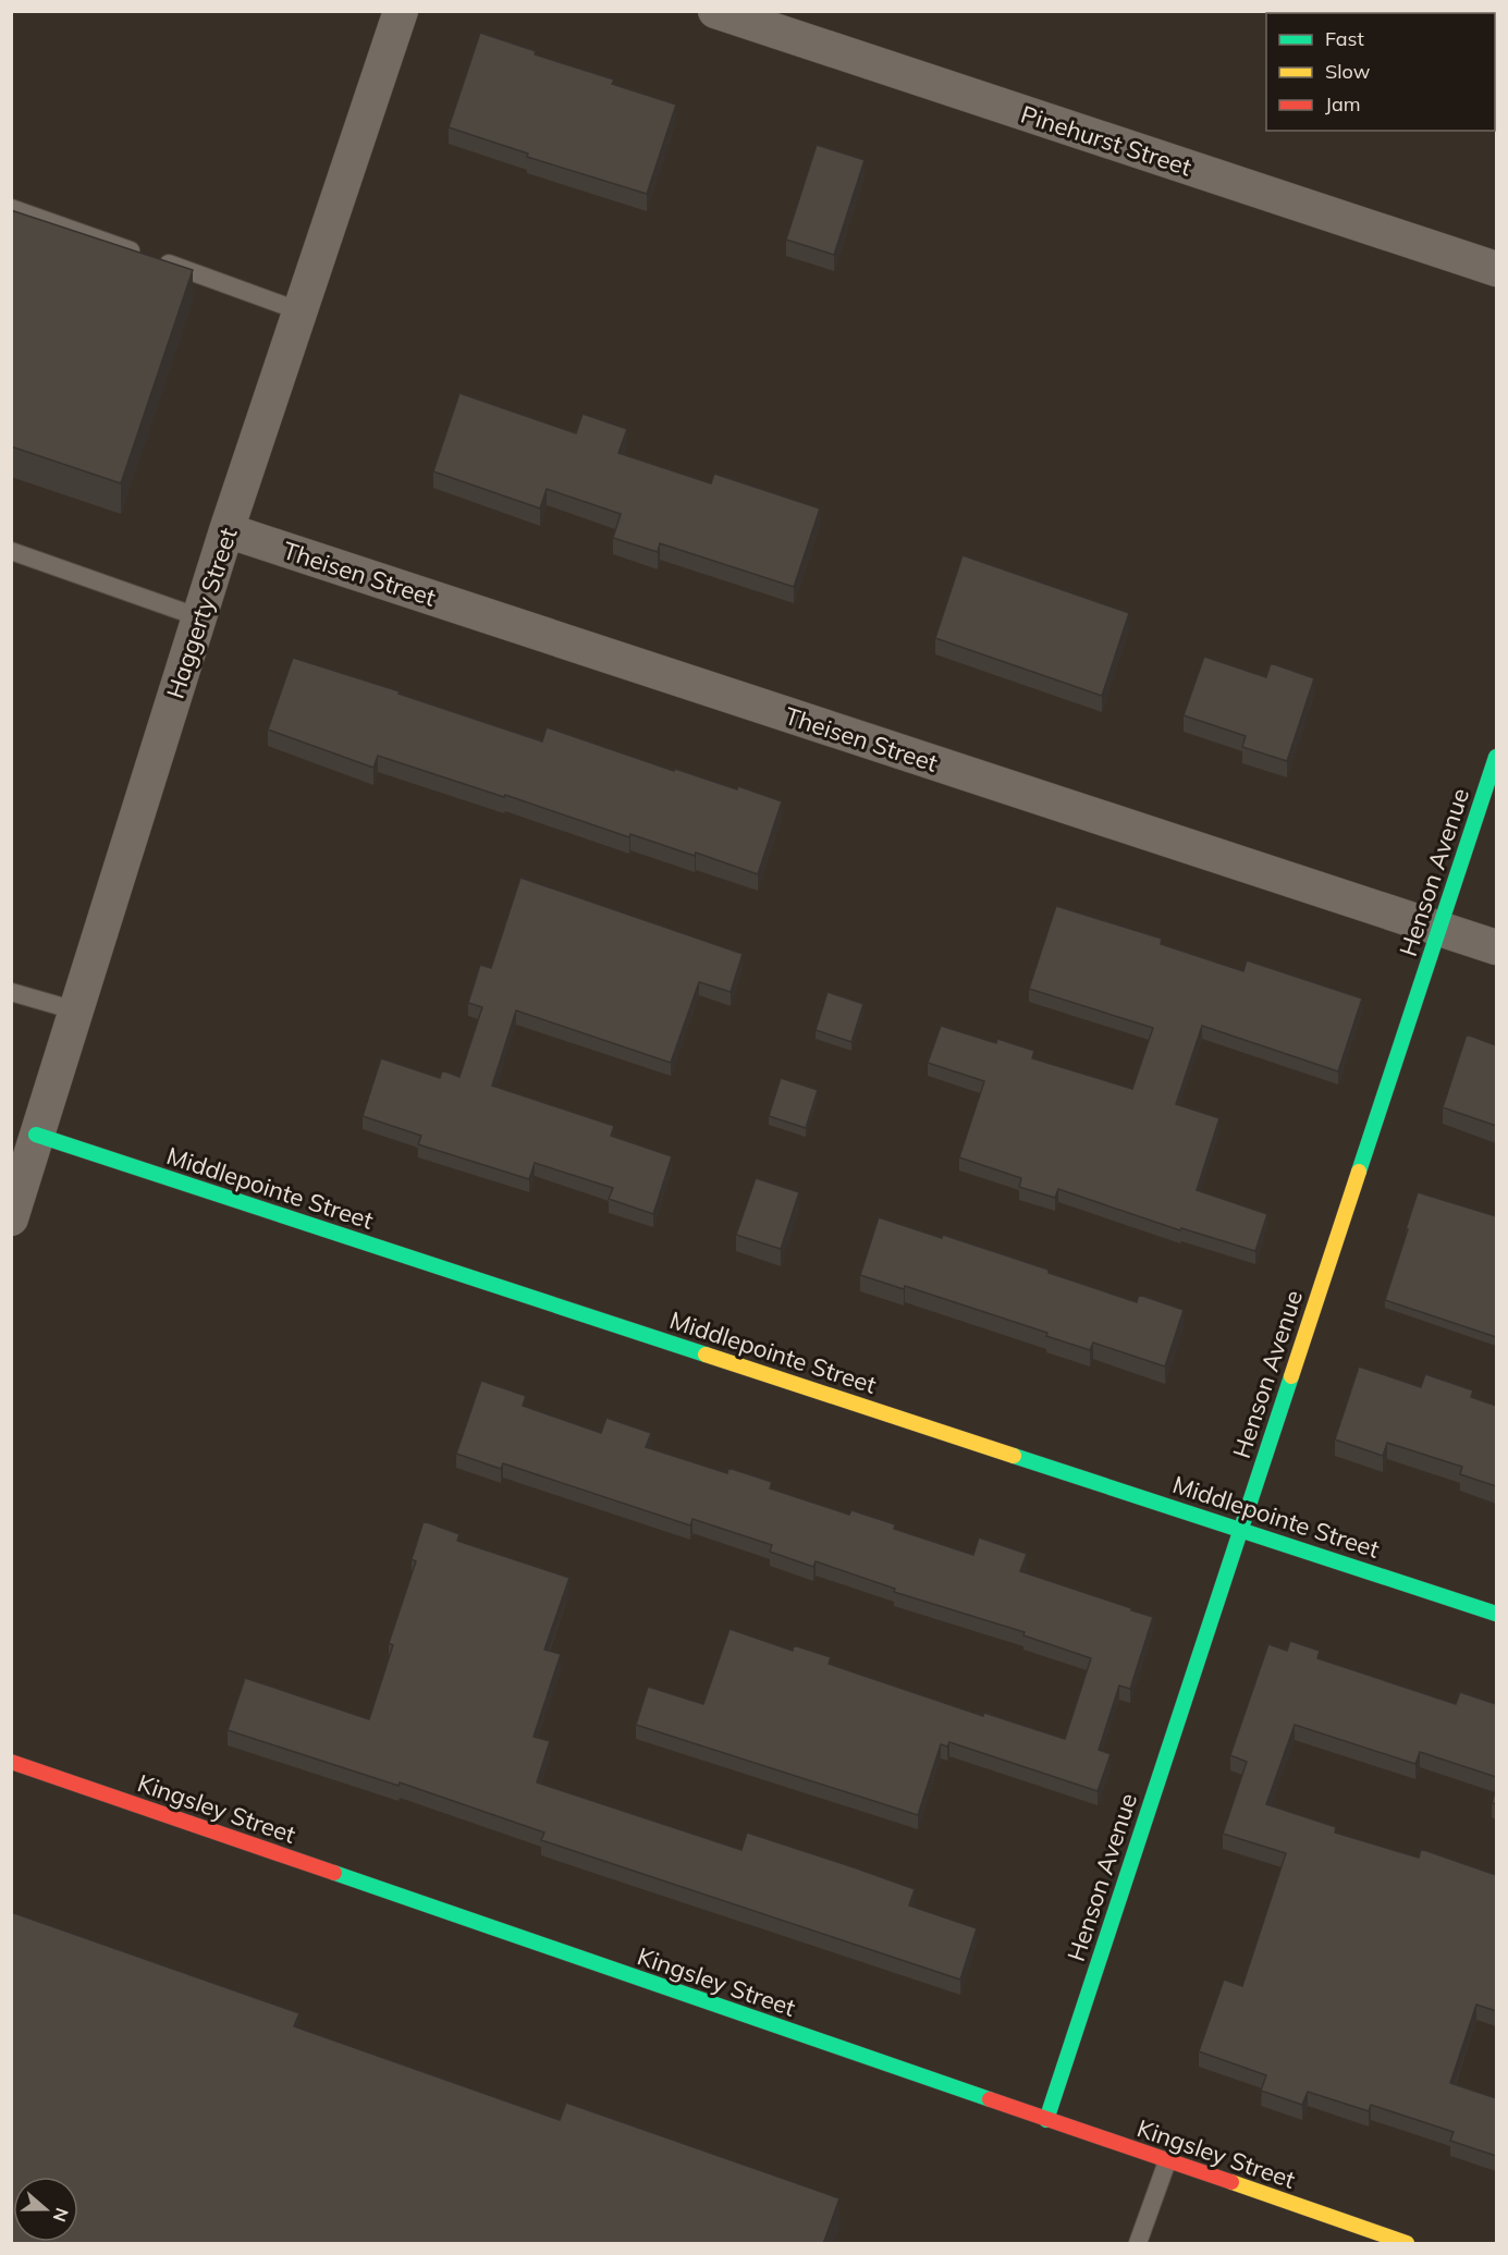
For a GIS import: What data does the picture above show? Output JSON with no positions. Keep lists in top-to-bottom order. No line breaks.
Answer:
{"streets":{"street":["Pinehurst Street","Theisen Street","Haggerty Street","Henson Avenue","Middlepointe Street","Kingsley Street"]},"crossings":[["Theisen Street","Haggerty Street"],["Theisen Street","Henson Avenue"],["Haggerty Street","Middlepointe Street"],["Henson Avenue","Middlepointe Street"],["Henson Avenue","Kingsley Street"]],"legend":["Fast","Slow","Jam"],"north":"right"}
